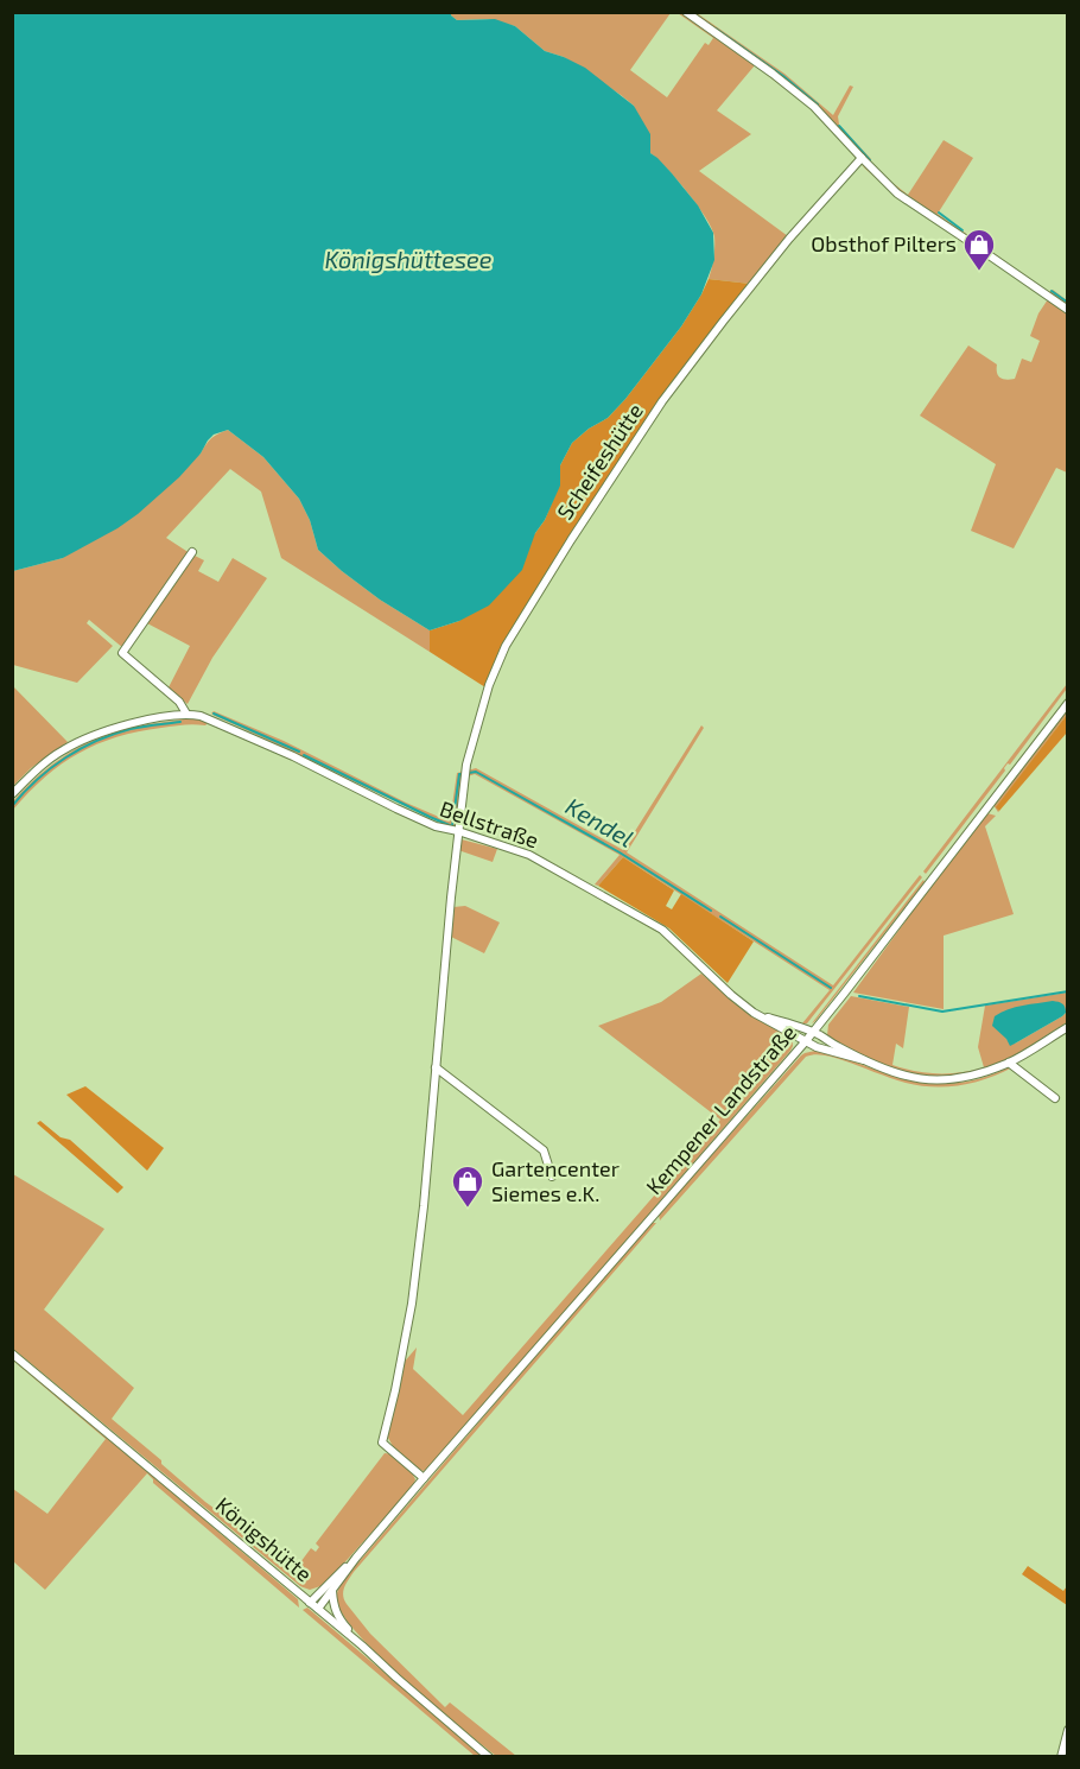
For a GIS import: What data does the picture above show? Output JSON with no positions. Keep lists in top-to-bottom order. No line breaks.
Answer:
{"streets":{"street":["Scheifeshütte","Bellstraße","Kempener Landstraße","Königshütte"]},"crossings":[["Scheifeshütte","Bellstraße"],["Bellstraße","Kempener Landstraße"],["Kempener Landstraße","Königshütte"]],"water":["Königshüttesee","Kendel"],"places":{"shop":["Obsthof Pilters","Gartencenter Siemes e.K."]}}
